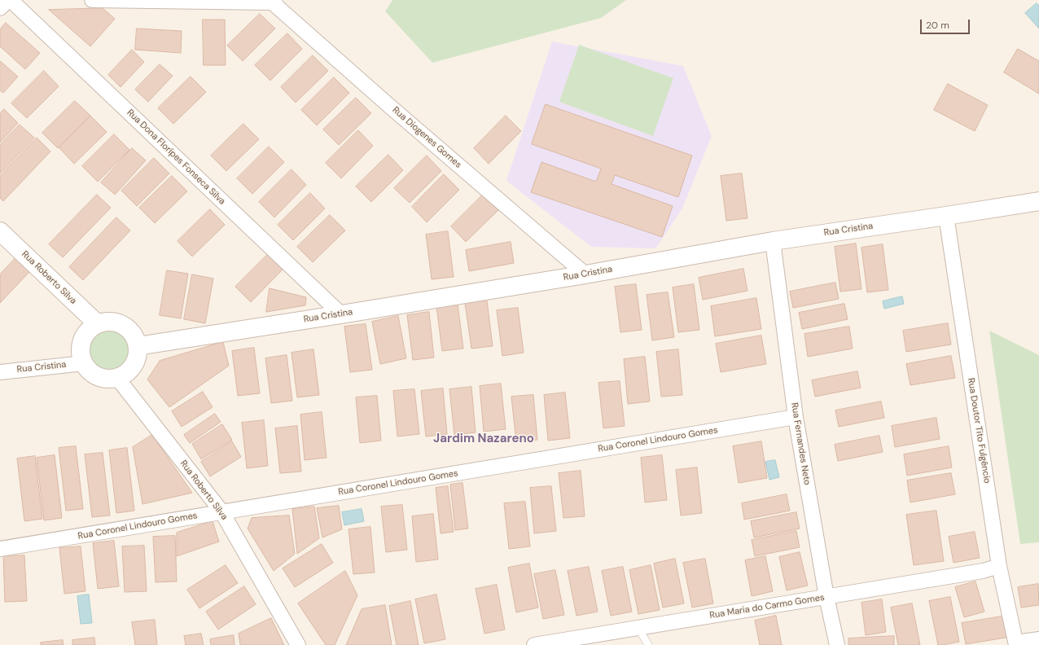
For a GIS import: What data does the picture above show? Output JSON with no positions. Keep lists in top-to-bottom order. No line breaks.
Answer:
{"streets":{"main road":["Rua Cristina","Rua Roberto Silva"],"street":["Rua Diogenes Gomes","Rua Dona Florípes Fonseca Silva","Rua Doutor Tito Fulgêncio","Rua Coronel Lindouro Gomes","Rua Fernandes Neto","Rua Maria do Carmo Gomes"]},"crossings":[["Rua Diogenes Gomes","Rua Cristina"],["Rua Dona Florípes Fonseca Silva","Rua Cristina"],["Rua Cristina","Rua Roberto Silva"],["Rua Cristina","Rua Doutor Tito Fulgêncio"],["Rua Cristina","Rua Fernandes Neto"],["Rua Roberto Silva","Rua Coronel Lindouro Gomes"],["Rua Doutor Tito Fulgêncio","Rua Maria do Carmo Gomes"],["Rua Coronel Lindouro Gomes","Rua Fernandes Neto"],["Rua Fernandes Neto","Rua Maria do Carmo Gomes"]],"districts":["Jardim Nazareno"],"scale_bar":"20 m"}
